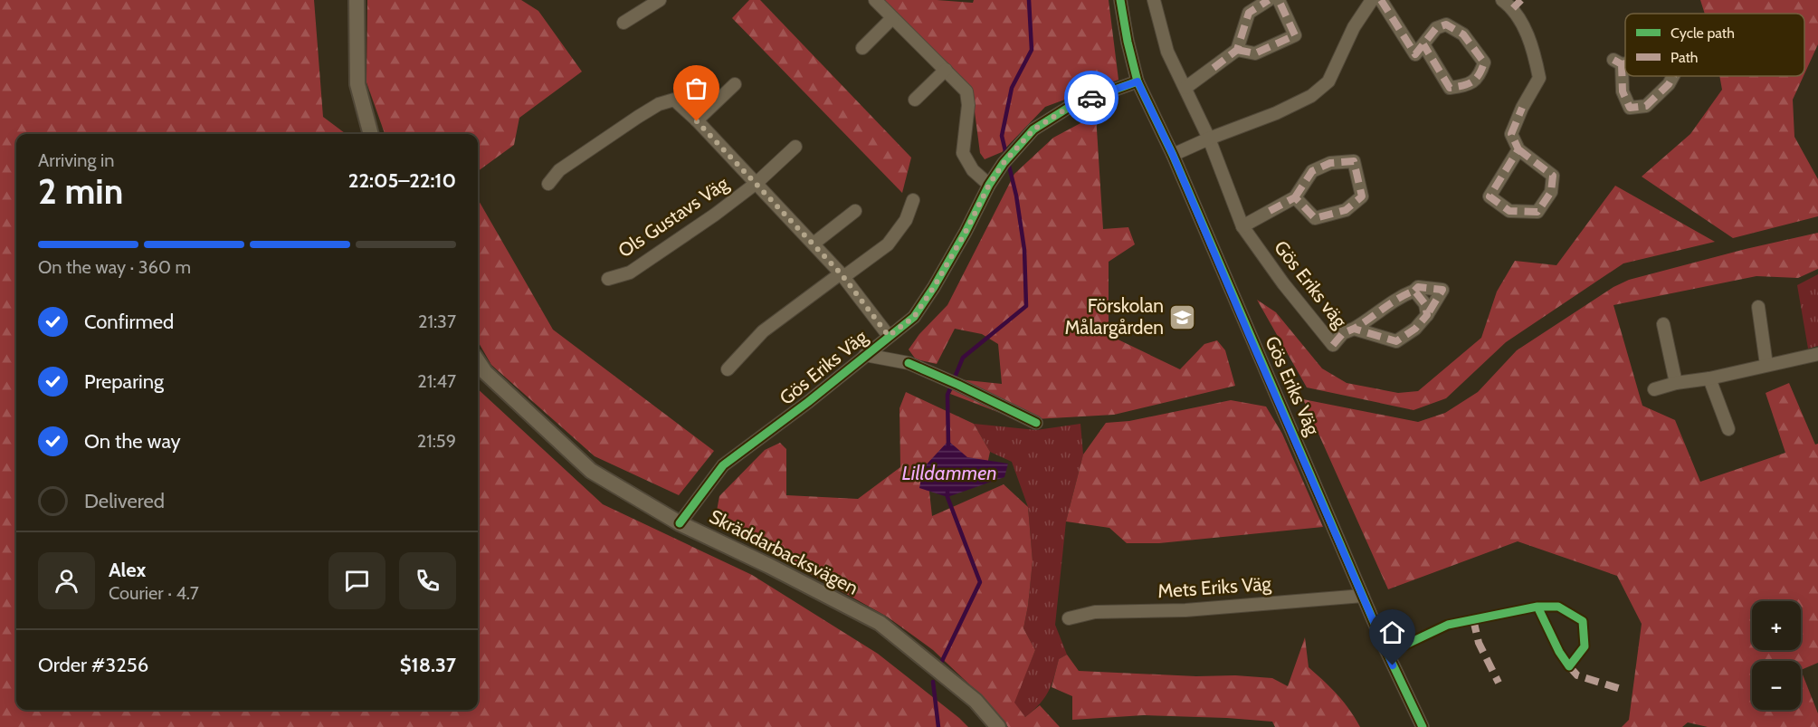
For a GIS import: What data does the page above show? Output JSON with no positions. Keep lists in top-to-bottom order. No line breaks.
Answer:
{"streets":{"street":["Ols Gustavs Väg","Gös Eriks väg","Gös Eriks Väg","Skräddarbacksvägen","Mets Eriks Väg"]},"crossings":[["Ols Gustavs Väg","Gös Eriks Väg"],["Gös Eriks Väg","Skräddarbacksvägen"],["Gös Eriks Väg","Mets Eriks Väg"]],"water":["Lilldammen"],"places":{"school or university":["Förskolan Målargården"]},"legend":["Cycle path","Path"],"page":{"heading":["2 min","Arriving in","22:05–22:10"],"panel":["Alex","Courier · 4.7","Order #3256","$18.37"],"bar":"On the way · 360 m","list":[["Confirmed","21:37"],["Preparing","21:47"],["On the way","21:59"],"Delivered"],"map_buttons":["+","−"]}}
